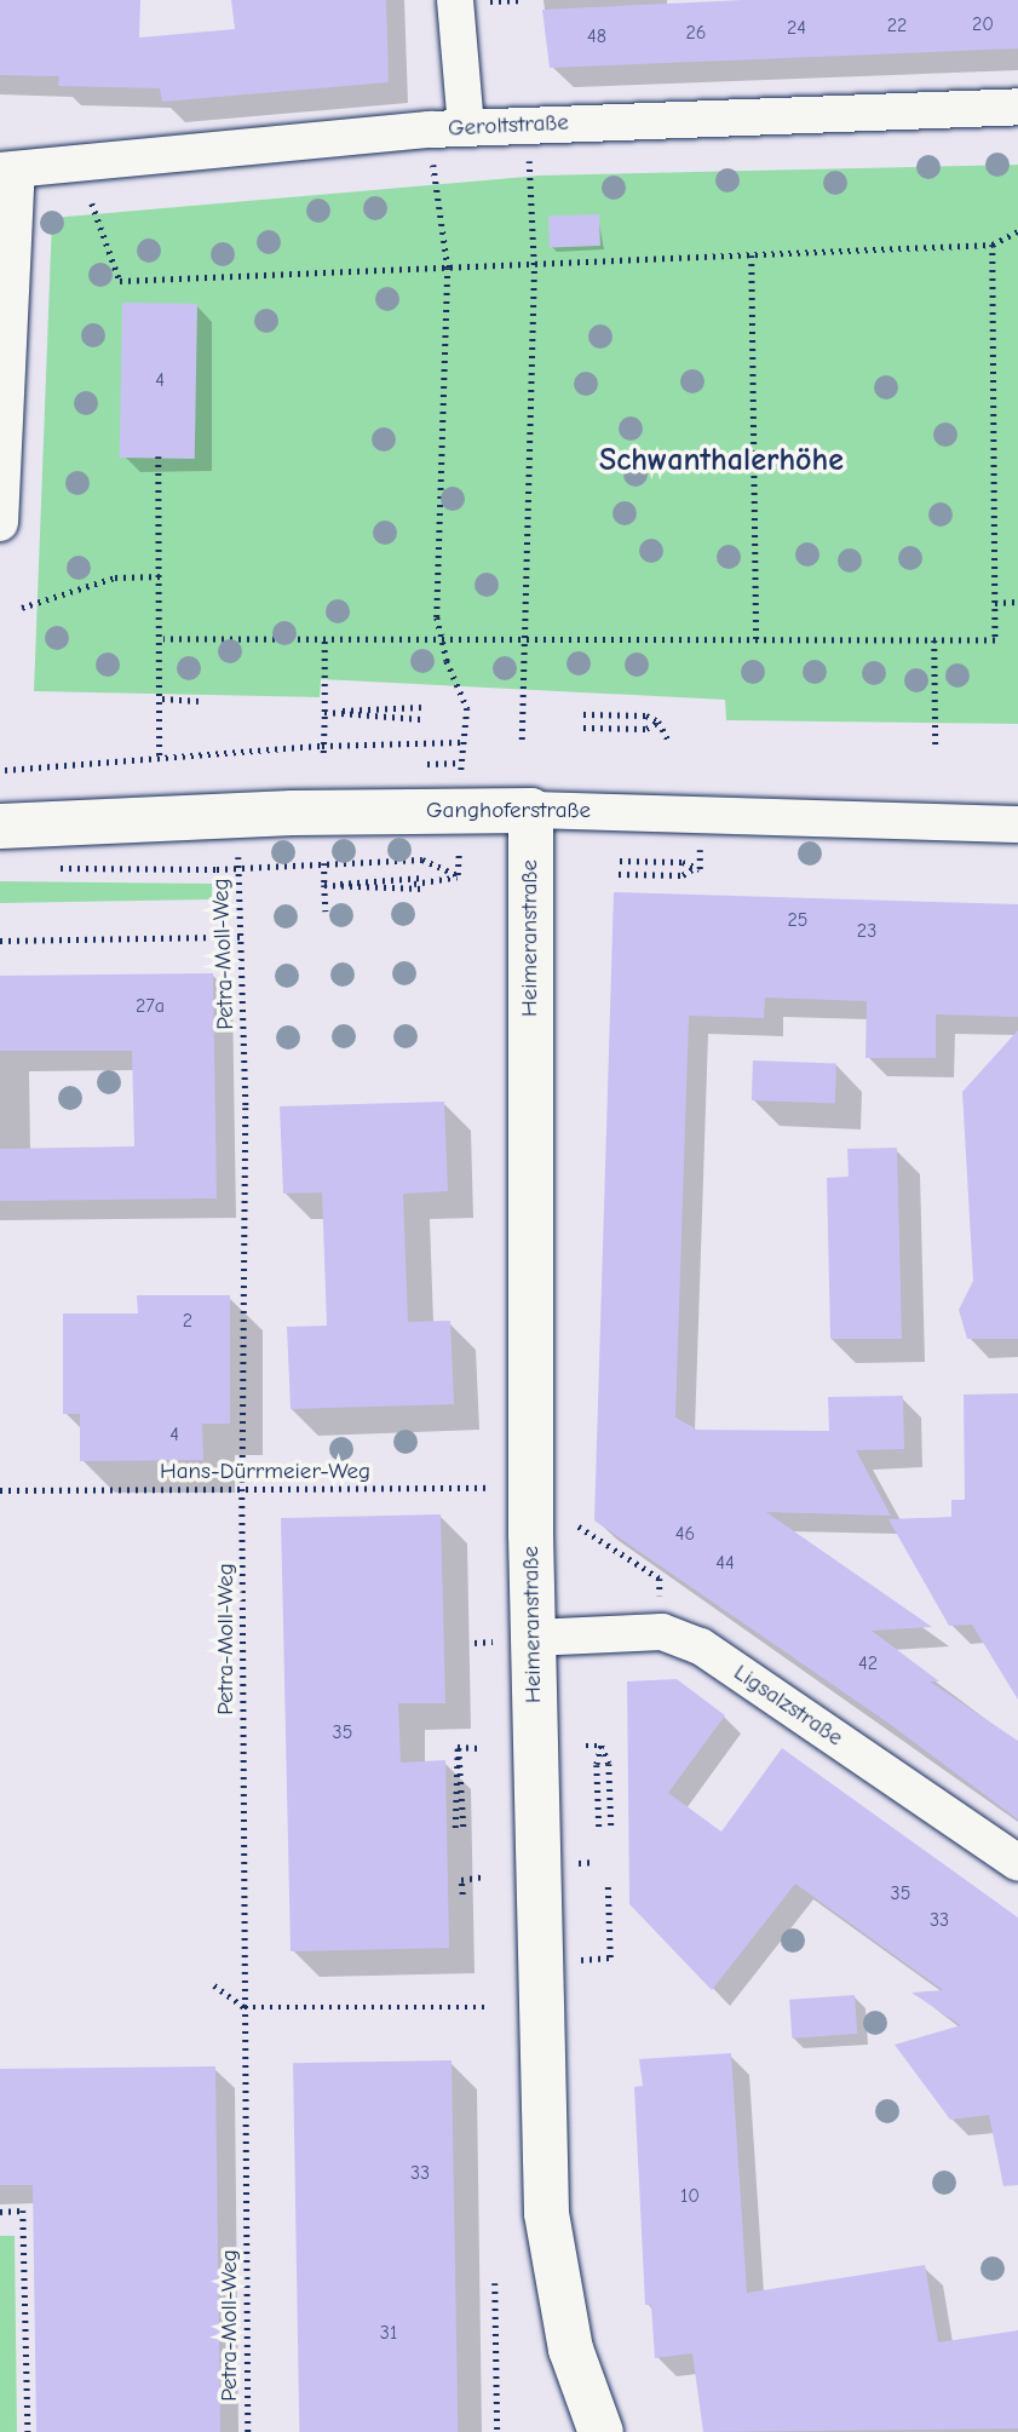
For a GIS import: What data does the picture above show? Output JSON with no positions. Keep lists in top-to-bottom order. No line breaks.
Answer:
{"streets":{"street":["Geroltstraße","Ganghoferstraße","Heimeranstraße","Ligsalzstraße"],"path":["Petra-Moll-Weg","Hans-Dürrmeier-Weg"]},"crossings":[["Ganghoferstraße","Heimeranstraße"],["Ganghoferstraße","Petra-Moll-Weg"],["Heimeranstraße","Hans-Dürrmeier-Weg"],["Heimeranstraße","Ligsalzstraße"],["Petra-Moll-Weg","Hans-Dürrmeier-Weg"]],"districts":["Schwanthalerhöhe"],"house_numbers":["20","22","24","26","48","4","25","23","27a","2","4","46","44","42","35","35","33","33","10","31"]}
